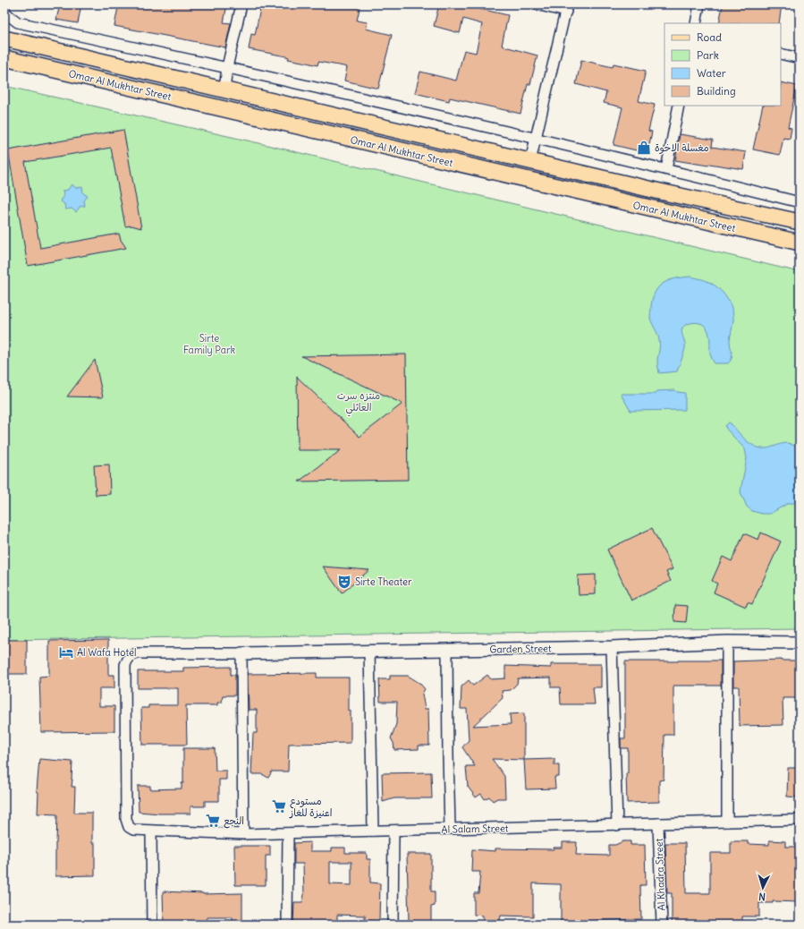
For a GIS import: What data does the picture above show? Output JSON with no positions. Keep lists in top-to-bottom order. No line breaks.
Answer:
{"streets":{"main road":["Omar Al Mukhtar Street"],"street":["Garden Street","Al Salam Street","Al Khadra Street"]},"crossings":[["Garden Street","Al Salam Street"],["Al Salam Street","Al Khadra Street"]],"parks":["Sirte Family Park","منتزه سرت العائلي"],"places":{"shop":["مغسلة الاخوة"],"theatre":["Sirte Theater"],"hotel":["Al Wafa Hotel"],"supermarket":["مستودع اعنيزة للغاز","النجع"]},"legend":["Road","Park","Water","Building"],"north":"bottom"}
